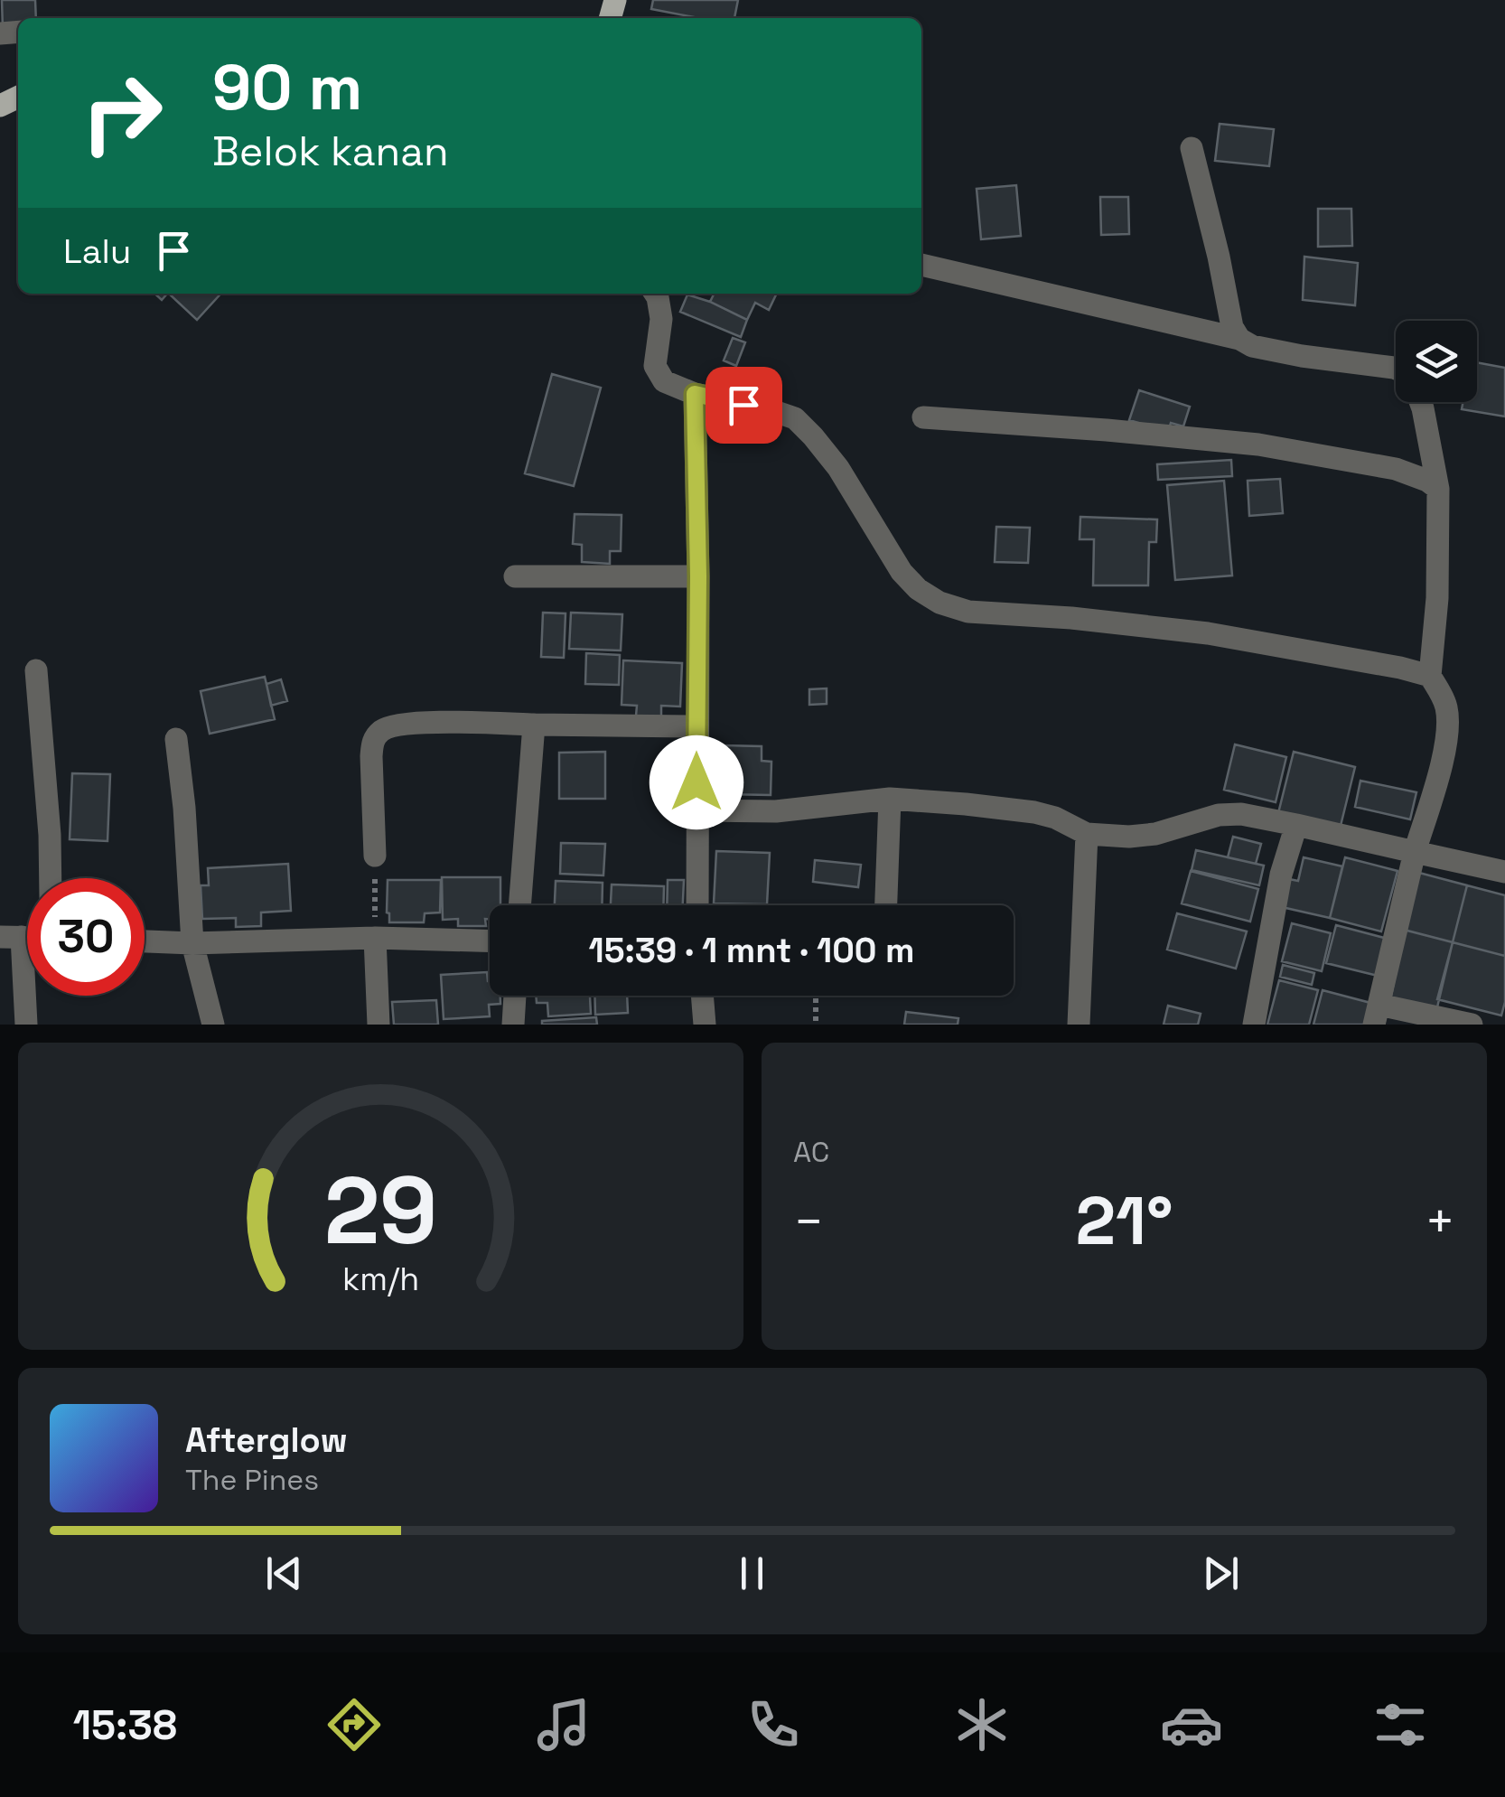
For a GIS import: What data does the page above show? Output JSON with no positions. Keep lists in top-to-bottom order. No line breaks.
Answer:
{"page":{"turn":["90 m","Belok kanan"],"then":"Lalu","limit":"30","trip":"15:39 · 1 mnt · 100 m","tile":"AC","heat":["−","21°","+"],"song":["Afterglow","The Pines"],"tabs":"15:38","gauge":["29","km/h"]}}
